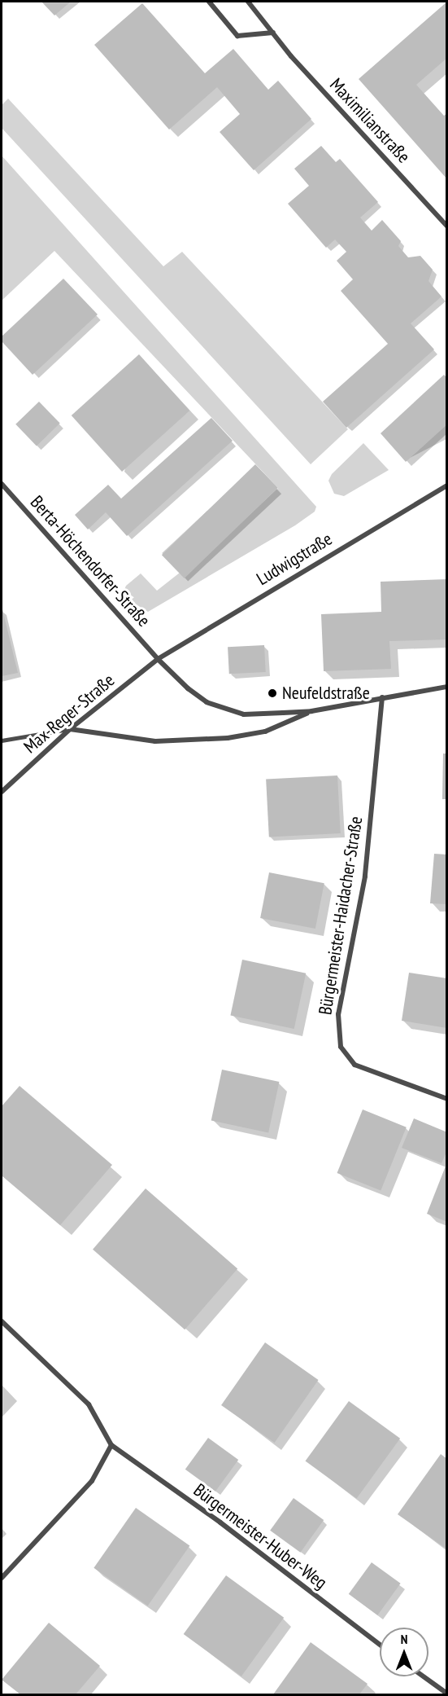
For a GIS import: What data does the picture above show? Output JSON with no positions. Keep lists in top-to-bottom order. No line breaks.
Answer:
{"streets":{"street":["Maximilianstraße","Ludwigstraße","Berta-Höchendorfer-Straße","Max-Reger-Straße","Bürgermeister-Haidacher-Straße","Bürgermeister-Huber-Weg"]},"crossings":[["Ludwigstraße","Berta-Höchendorfer-Straße"],["Ludwigstraße","Max-Reger-Straße"],["Berta-Höchendorfer-Straße","Max-Reger-Straße"]],"places":["Neufeldstraße"],"north":"top"}
